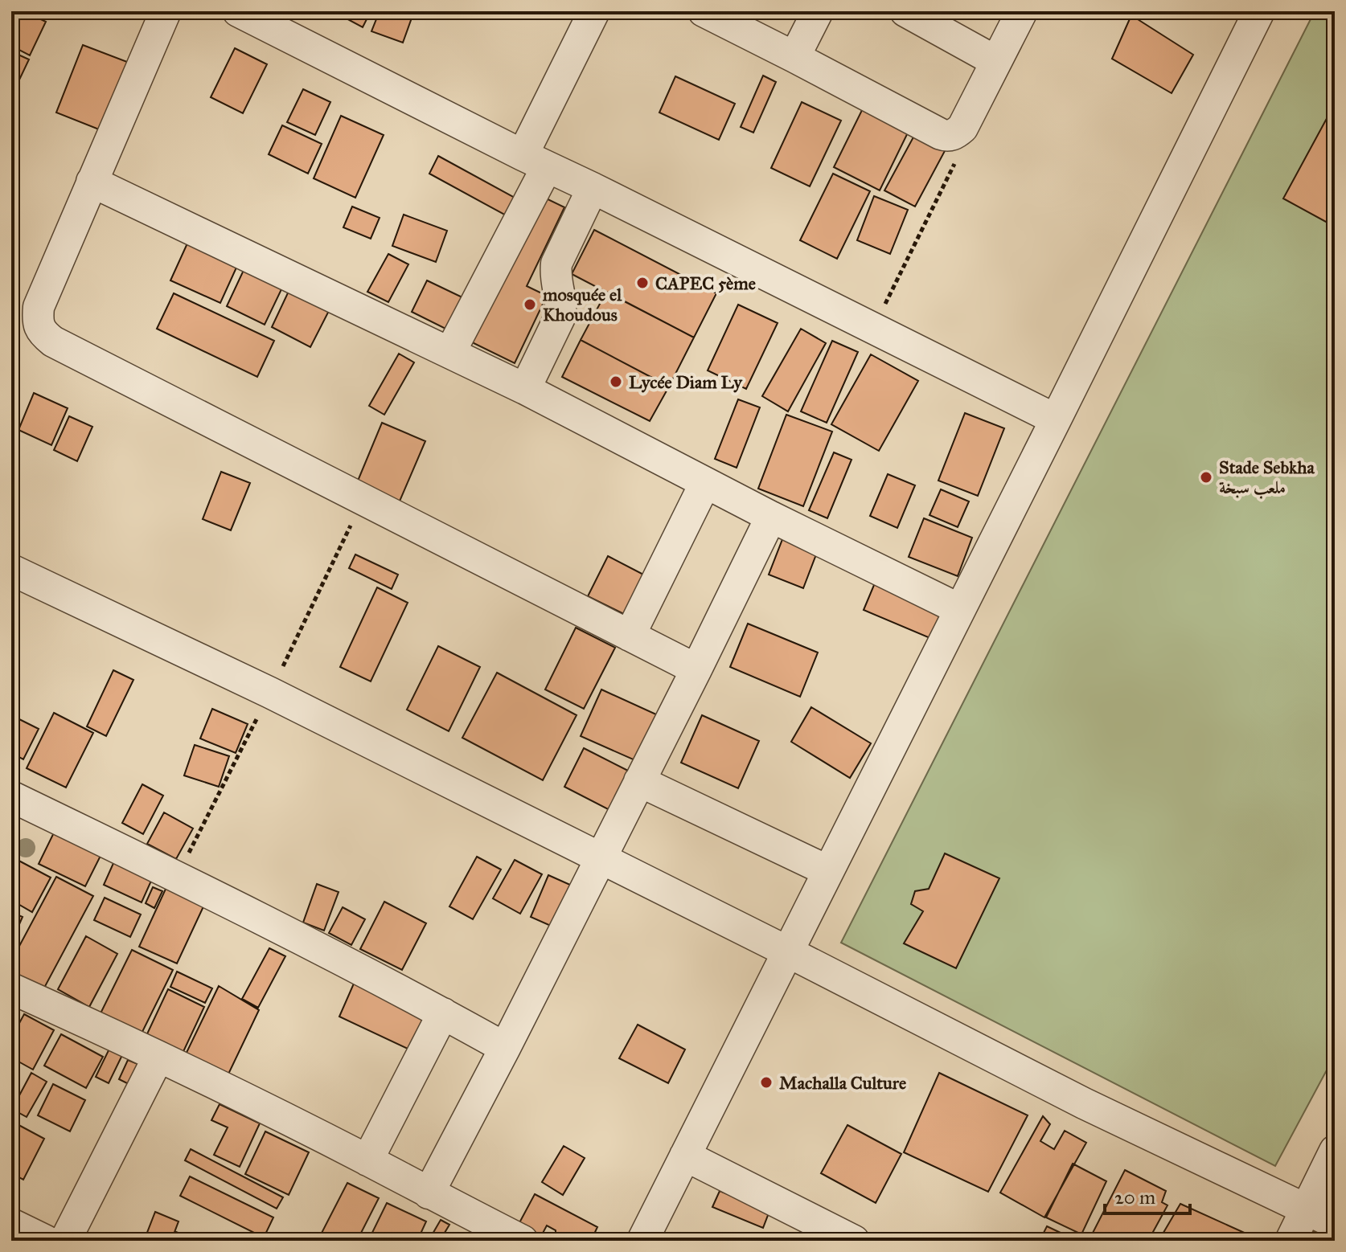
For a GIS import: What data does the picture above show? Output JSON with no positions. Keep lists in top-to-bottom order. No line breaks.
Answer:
{"places":["CAPEC 5ème","mosquée el Khoudous","Lycée Diam Ly","Stade Sebkha ملعب سبخة","Machalla Culture"],"scale_bar":"20 m"}
